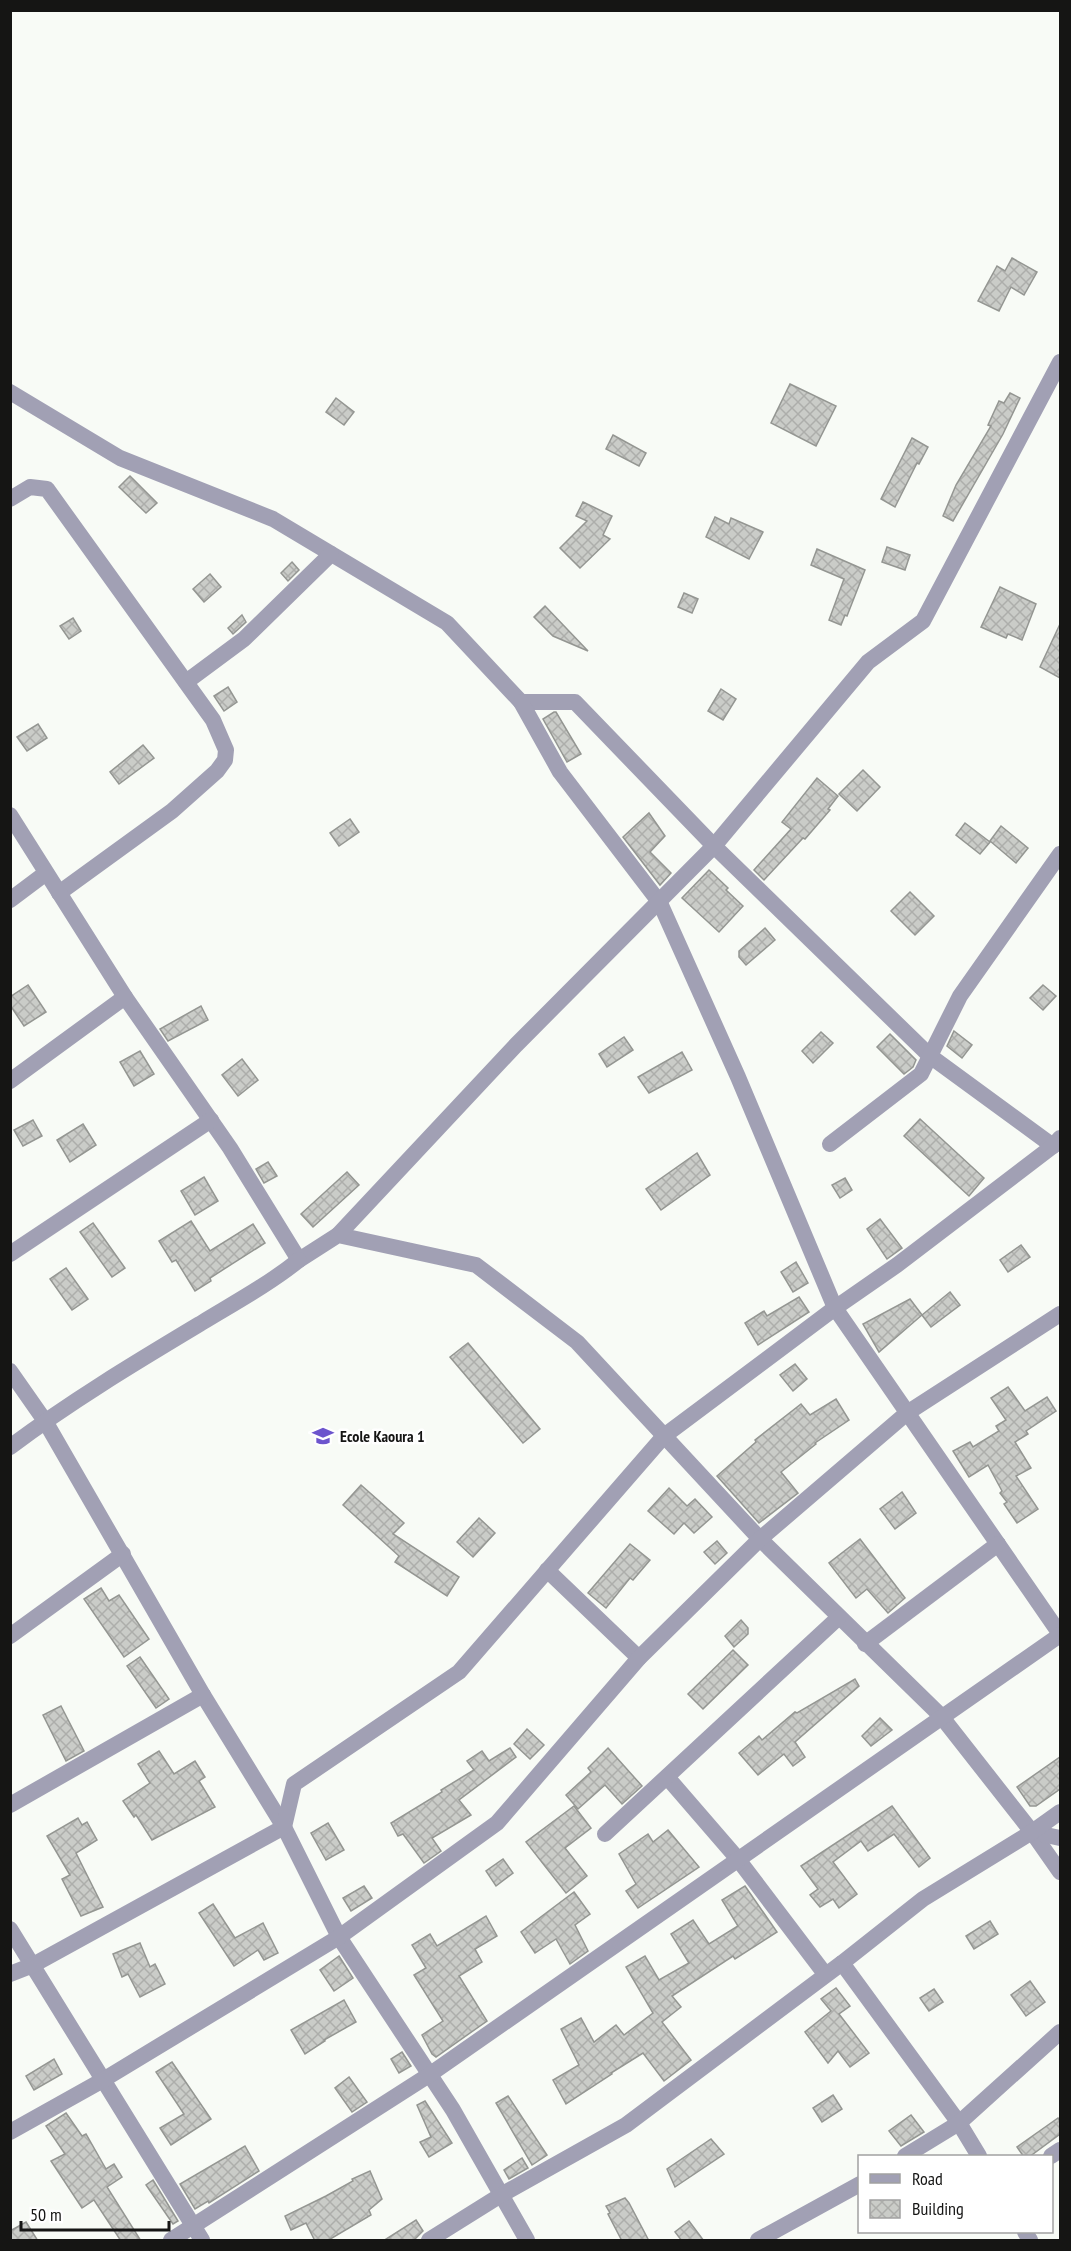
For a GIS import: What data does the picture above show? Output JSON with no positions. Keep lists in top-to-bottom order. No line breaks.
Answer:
{"places":{"school or university":["Ecole Kaoura 1"]},"legend":["Road","Building"],"scale_bar":"50 m"}
